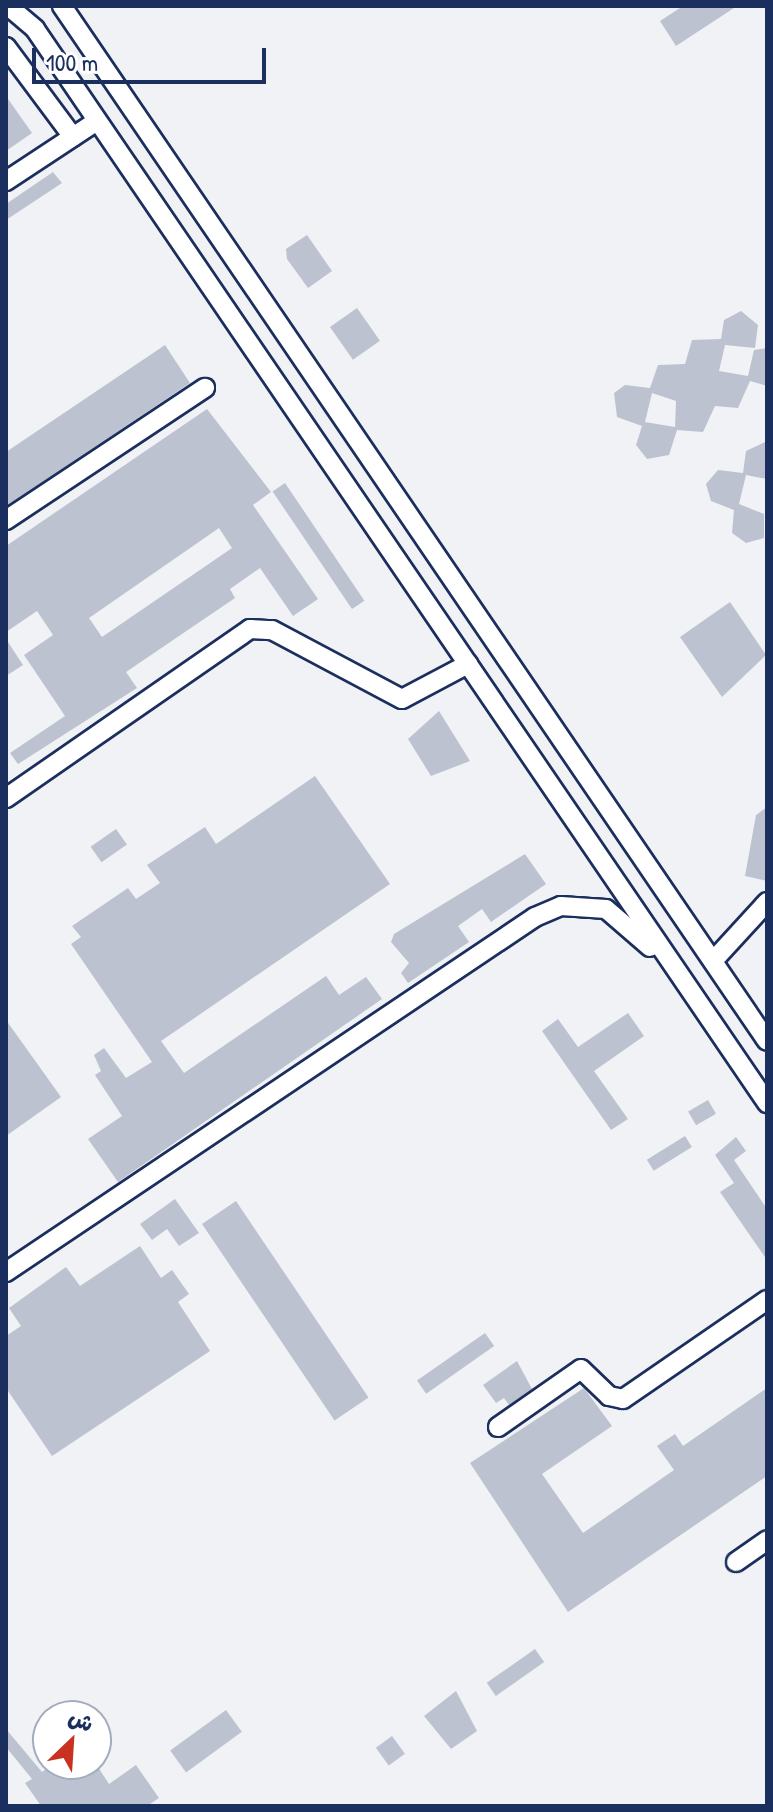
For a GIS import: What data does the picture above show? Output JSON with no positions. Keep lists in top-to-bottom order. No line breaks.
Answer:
{"scale_bar":"100 m","north":"top right"}
